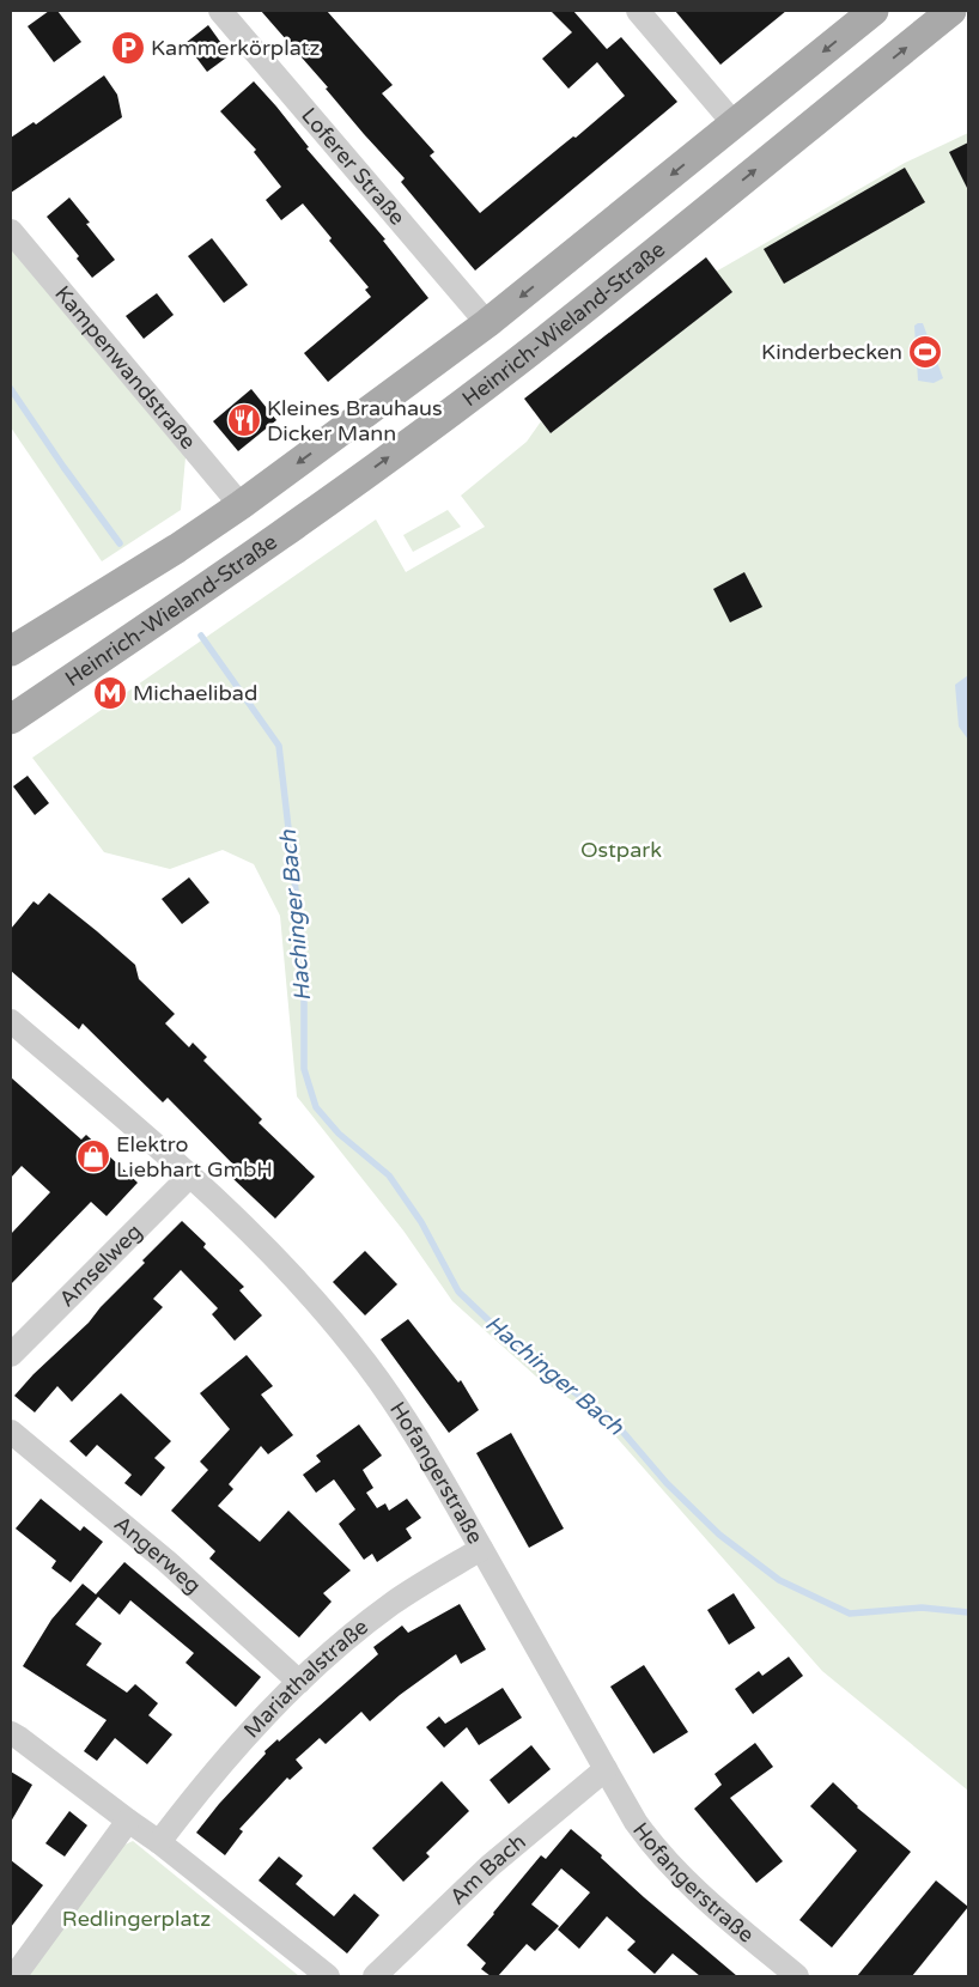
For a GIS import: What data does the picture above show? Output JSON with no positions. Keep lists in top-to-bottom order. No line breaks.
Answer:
{"streets":{"main road":["Heinrich-Wieland-Straße"],"street":["Loferer Straße","Kampenwandstraße","Amselweg","Hofangerstraße","Angerweg","Mariathalstraße","Am Bach"]},"crossings":[["Amselweg","Hofangerstraße"],["Hofangerstraße","Mariathalstraße"],["Hofangerstraße","Am Bach"],["Angerweg","Mariathalstraße"]],"water":["Hachinger Bach"],"parks":["Ostpark","Redlingerplatz"],"places":{"parking":["Kammerkörplatz"],"sports":["Kinderbecken"],"restaurant":["Kleines Brauhaus Dicker Mann"],"metro station":["Michaelibad"],"shop":["Elektro Liebhart GmbH"]}}
